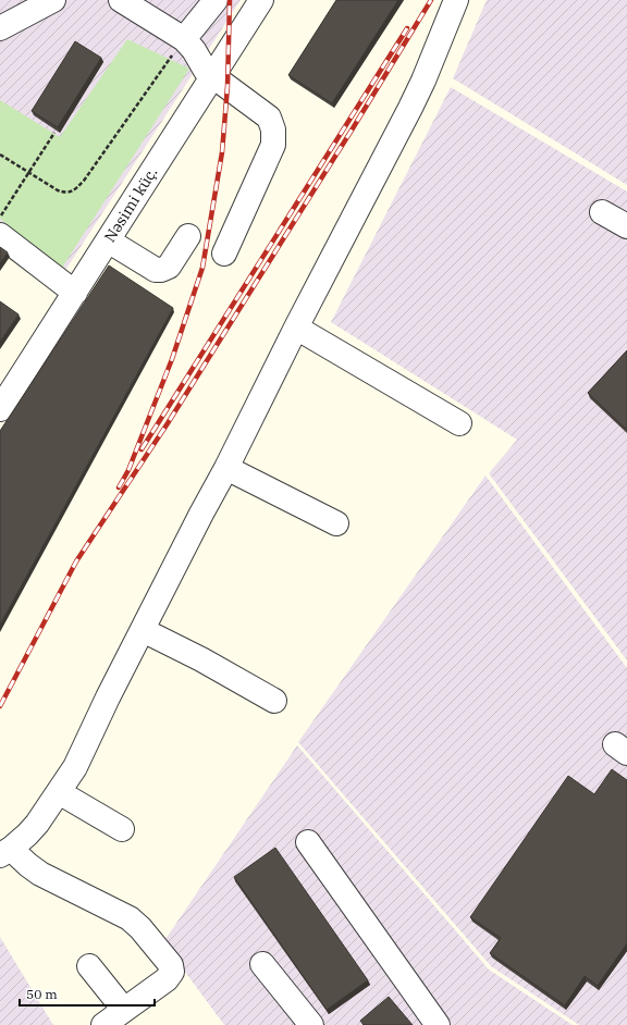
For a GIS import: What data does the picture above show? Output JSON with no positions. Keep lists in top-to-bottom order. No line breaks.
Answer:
{"streets":{"street":["Nəsimi küç."]},"scale_bar":"50 m"}
